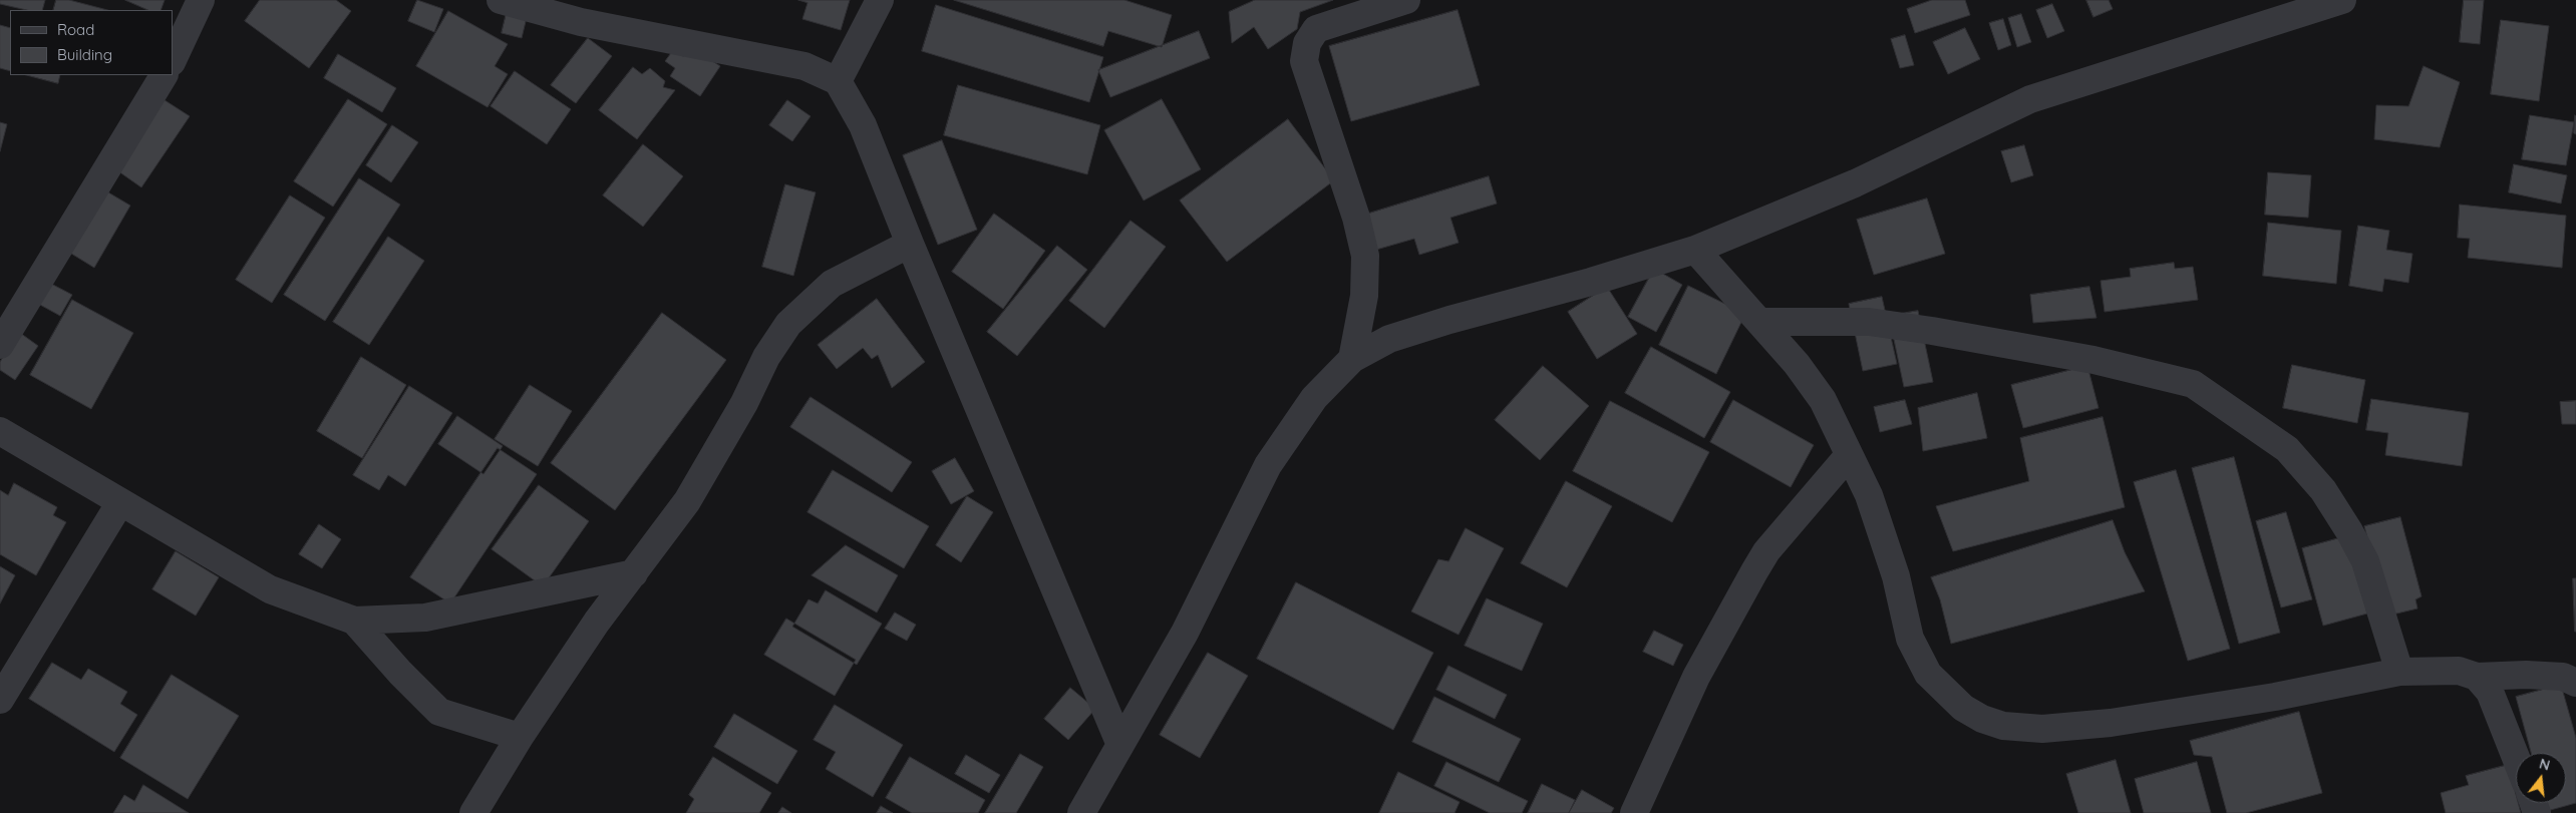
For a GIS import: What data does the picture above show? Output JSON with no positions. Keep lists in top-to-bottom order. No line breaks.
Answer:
{"legend":["Road","Building"],"north":"top"}
